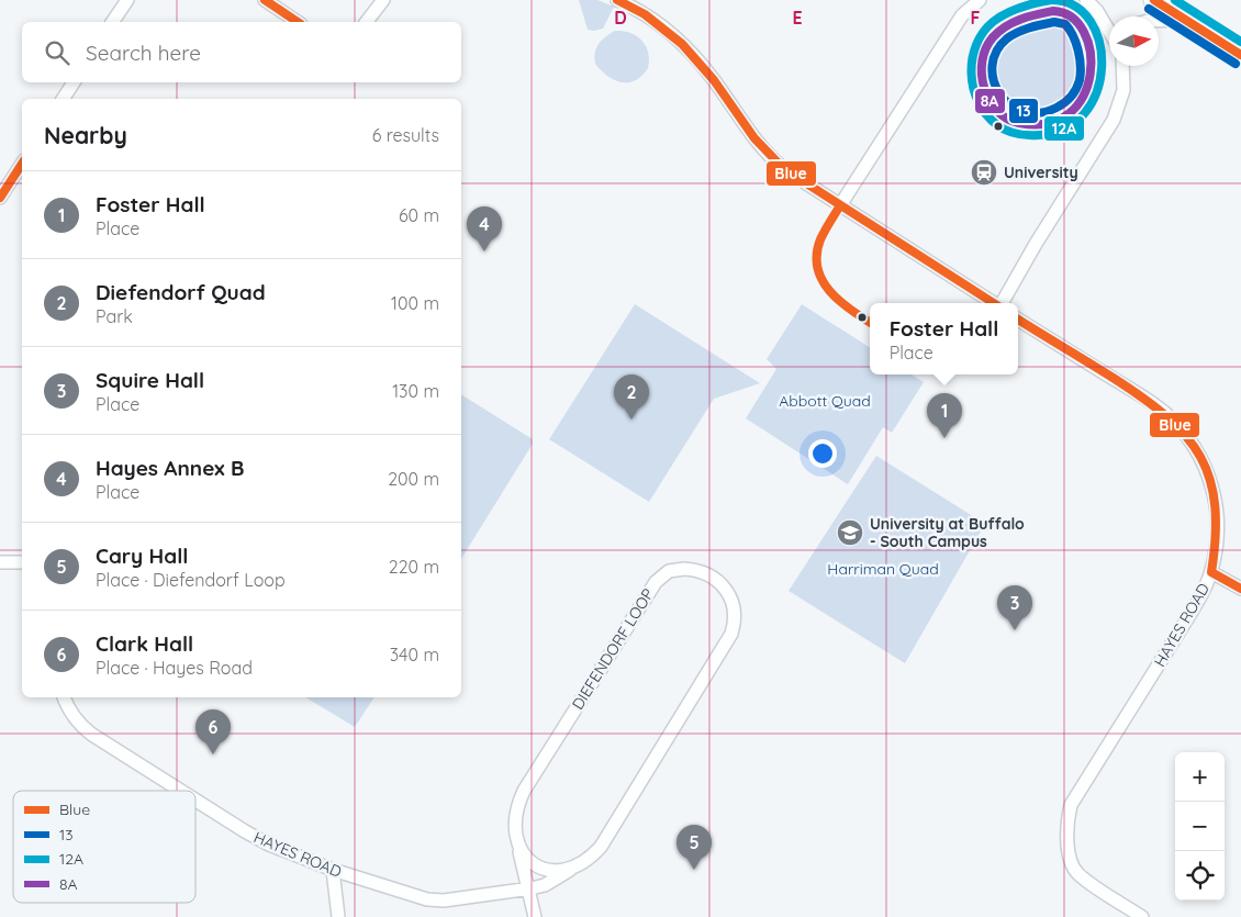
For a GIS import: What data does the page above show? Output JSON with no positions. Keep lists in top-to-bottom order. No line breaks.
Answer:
{"streets":{"street":["HAYES ROAD","DIEFENDORF LOOP"]},"crossings":[["HAYES ROAD","DIEFENDORF LOOP"]],"parks":["Abbott Quad","Harriman Quad"],"places":{"station":["University"],"school or university":["University at Buffalo - South Campus"]},"lines":["transit line Blue","transit line 12A","transit line 13","transit line 8A"],"legend":["Blue","13","12A","8A"],"north":"right","page":{"search":"Search here","heading":["Nearby","6 results"],"list":[{"mark":"1","name":"Foster Hall","note":"Place","value":"60 m"},{"mark":"2","name":"Diefendorf Quad","note":"Park","value":"100 m"},{"mark":"3","name":"Squire Hall","note":"Place","value":"130 m"},{"mark":"4","name":"Hayes Annex B","note":"Place","value":"200 m"},{"mark":"5","name":"Cary Hall","note":"Place · Diefendorf Loop","value":"220 m"},{"mark":"6","name":"Clark Hall","note":"Place · Hayes Road","value":"340 m"}],"pins":["4","2","1","3","6","5"],"popup":["Foster Hall","Place"],"map_buttons":["+","−"]},"grid":{"columns":["D","E","F"]}}
